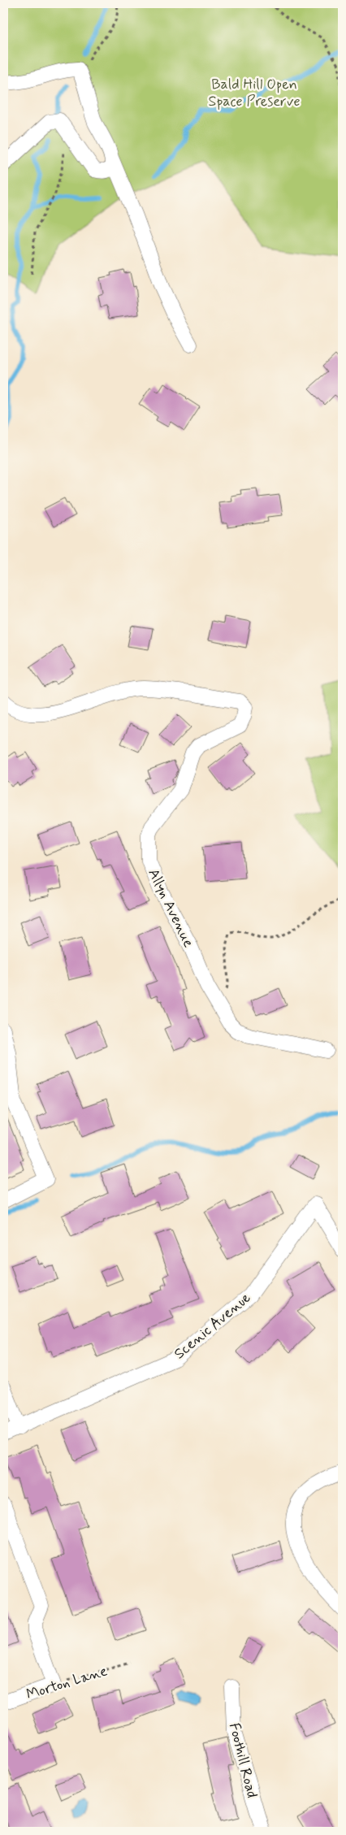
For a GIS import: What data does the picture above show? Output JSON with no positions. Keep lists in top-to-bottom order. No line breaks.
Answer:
{"streets":{"street":["Allyn Avenue","Scenic Avenue","Morton Lane","Foothill Road"]},"parks":["Bald Hill Open Space Preserve"]}
